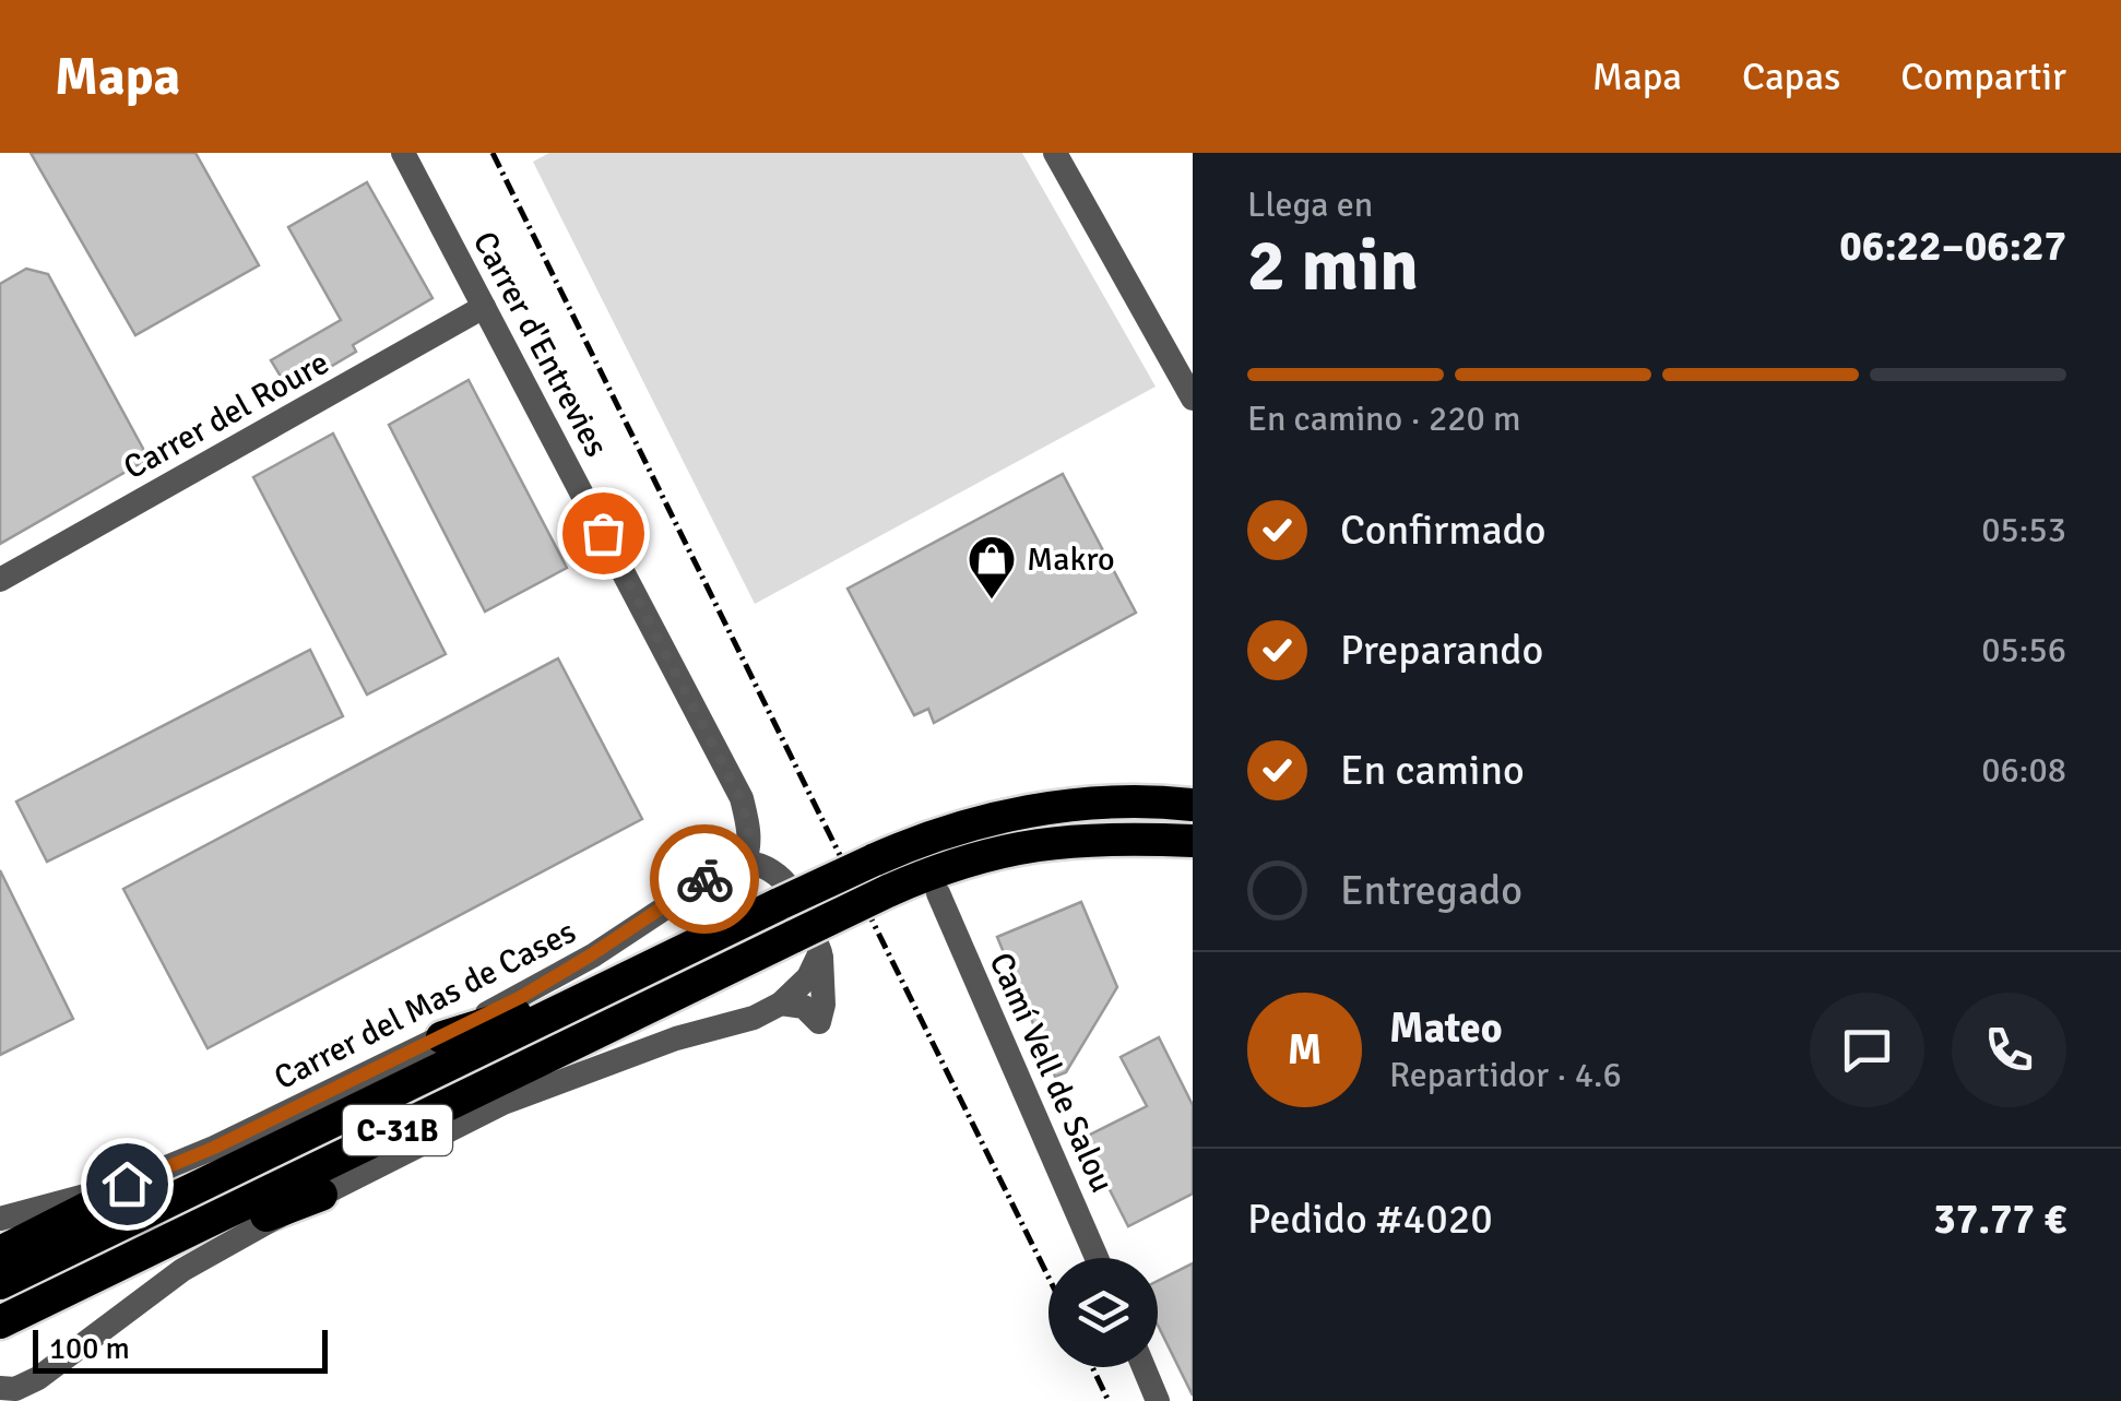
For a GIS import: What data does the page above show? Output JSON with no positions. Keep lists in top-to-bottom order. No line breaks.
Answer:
{"streets":{"highway":["C-31B"],"street":["Carrer d'Entrevies","Carrer del Roure","Carrer del Mas de Cases","Camí Vell de Salou"]},"crossings":[["Carrer d'Entrevies","Carrer del Roure"],["Carrer d'Entrevies","Carrer del Mas de Cases"],["Carrer d'Entrevies","C-31B"],["Camí Vell de Salou","C-31B"]],"places":{"shop":["Makro"]},"scale_bar":"100 m","page":{"header":"Mapa","nav":["Mapa","Capas","Compartir"],"heading":["2 min","Llega en","06:22–06:27"],"panel":["Mateo","Repartidor · 4.6","Pedido #4020","37.77 €"],"bar":"En camino · 220 m","list":[["Confirmado","05:53"],["Preparando","05:56"],["En camino","06:08"],"Entregado"],"round":"M","scale":"100 m"}}
